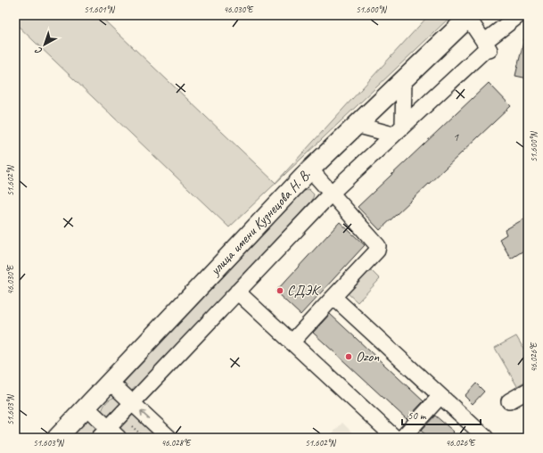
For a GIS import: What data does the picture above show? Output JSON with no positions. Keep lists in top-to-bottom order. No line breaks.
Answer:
{"streets":{"main road":["улица имени Кузнецова Н. В."]},"places":["СДЭК","Ozon"],"house_numbers":["1"],"scale_bar":"50 m","north":"bottom left","coordinates":["51.601°N","46.030°E","51.600°N","51.602°N","46.026°E","51.603°N","46.028°E"]}
